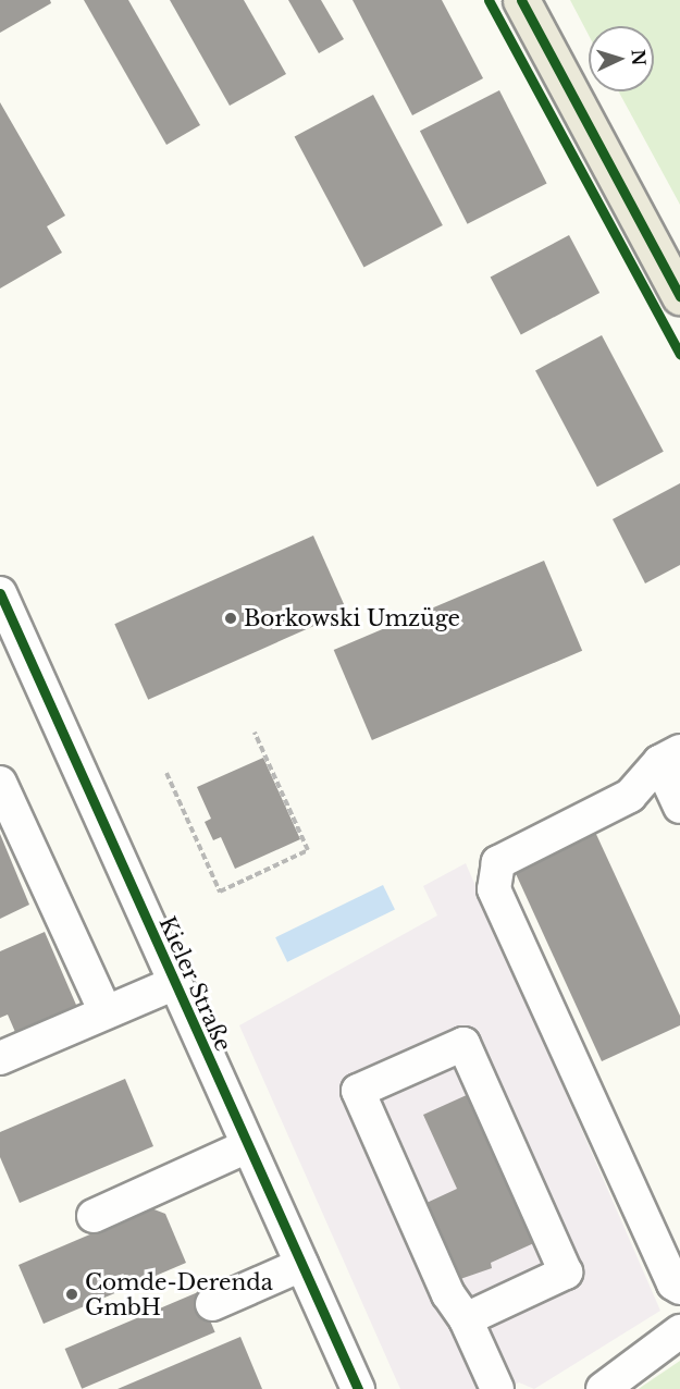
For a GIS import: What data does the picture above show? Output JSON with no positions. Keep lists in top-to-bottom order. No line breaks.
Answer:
{"streets":{"street":["Kieler Straße"]},"places":["Borkowski Umzüge","Comde-Derenda GmbH"],"north":"right"}
